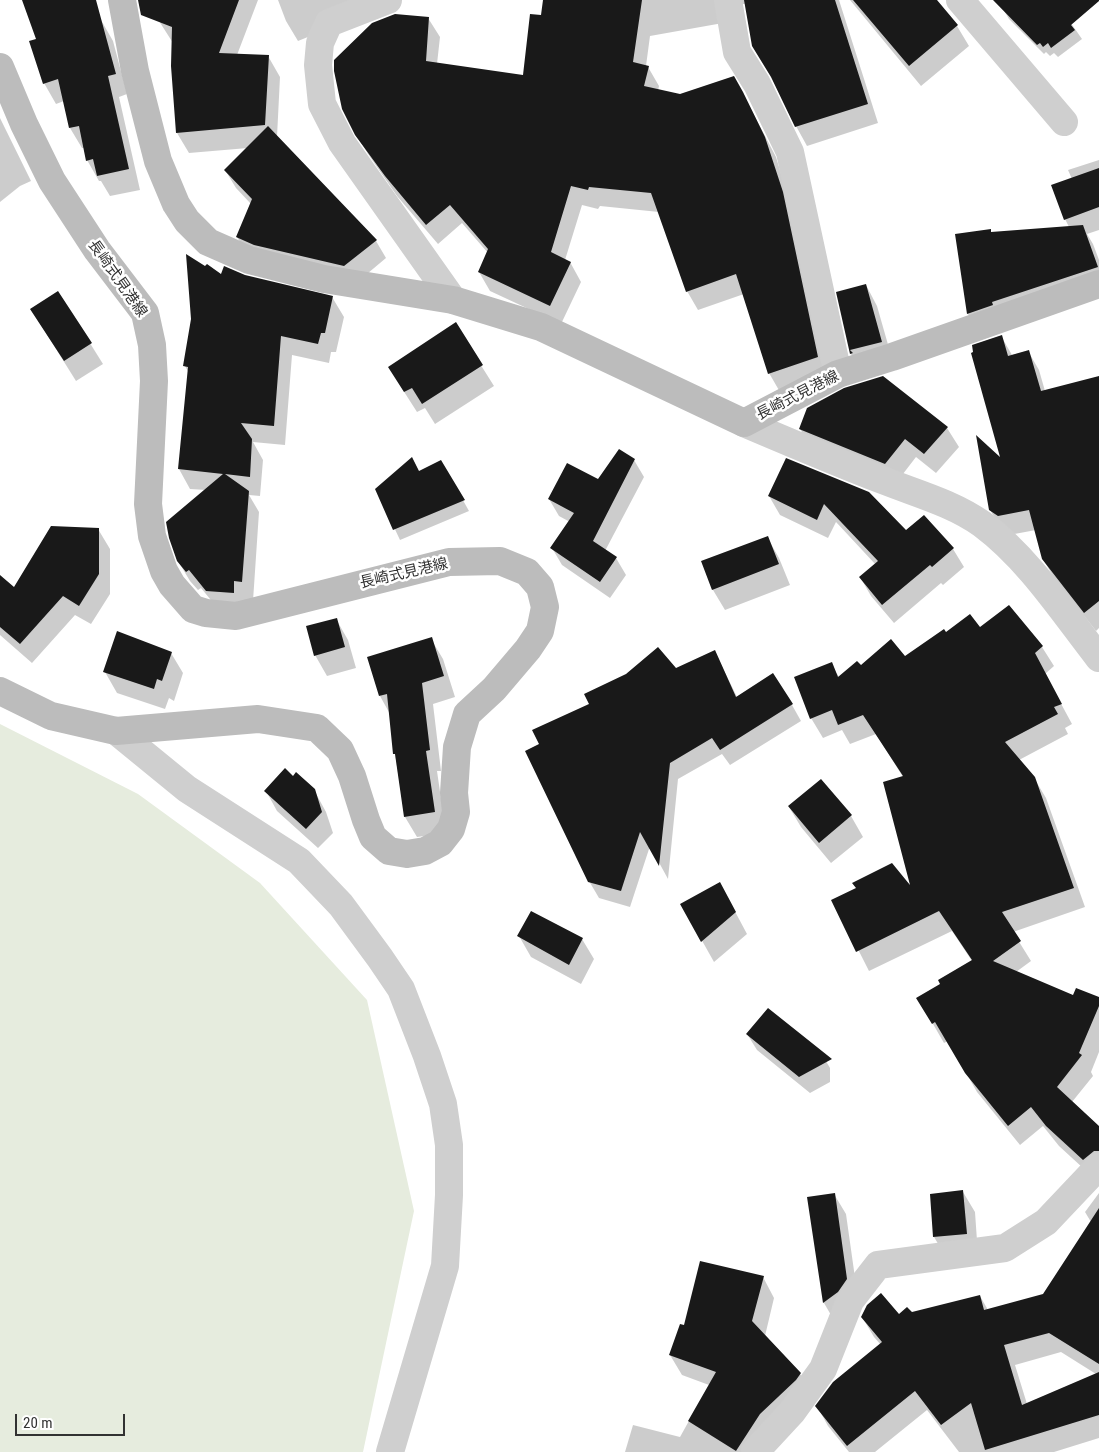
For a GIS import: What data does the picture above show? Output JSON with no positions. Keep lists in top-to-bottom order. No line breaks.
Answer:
{"streets":{"main road":["長崎式見港線"]},"scale_bar":"20 m"}
